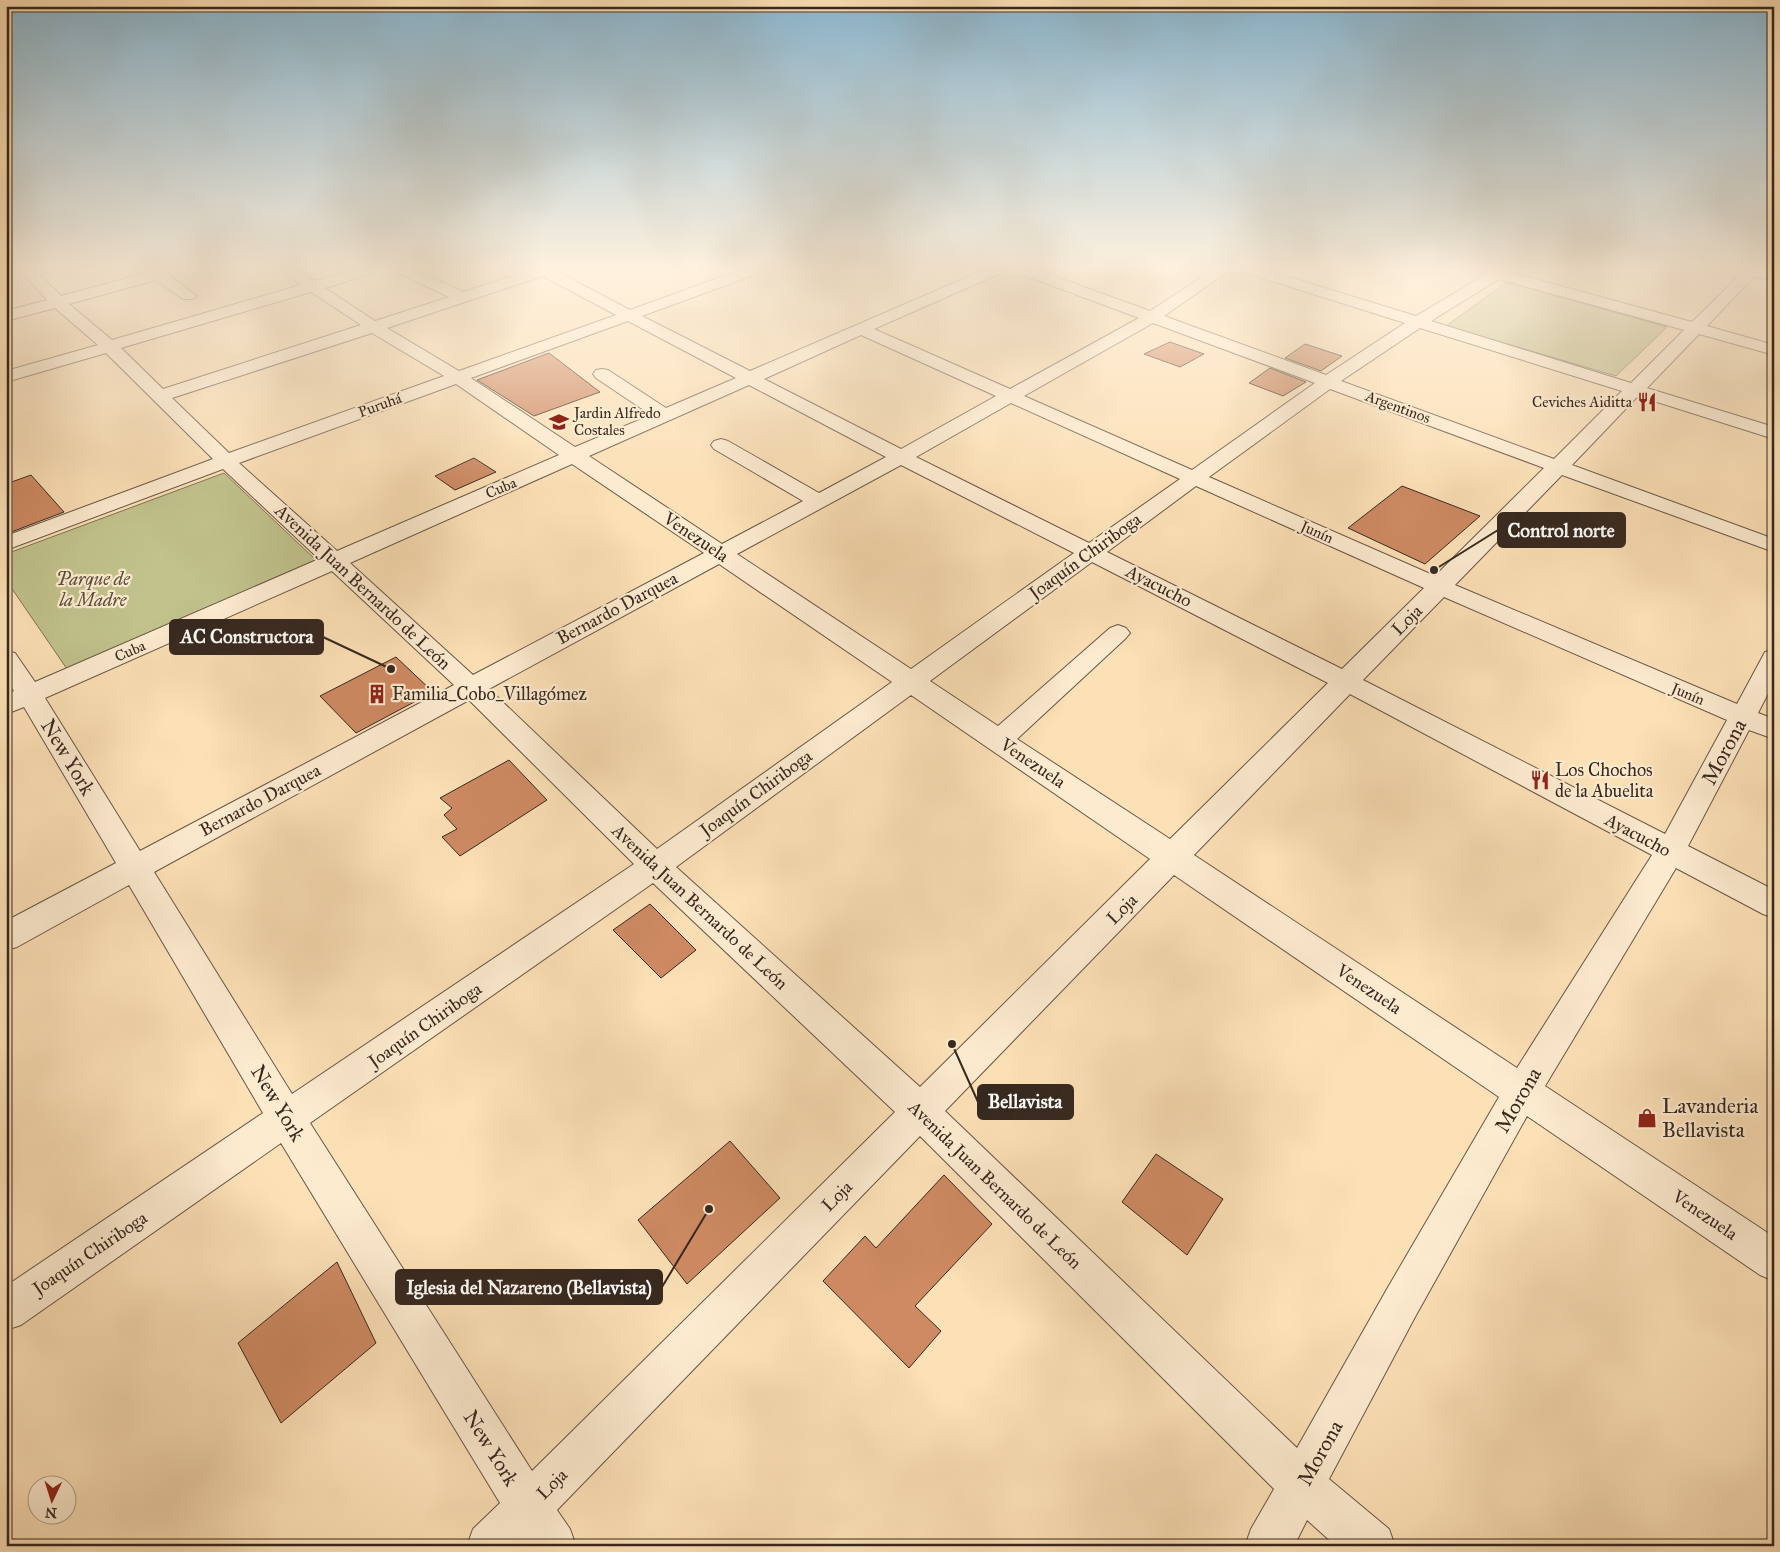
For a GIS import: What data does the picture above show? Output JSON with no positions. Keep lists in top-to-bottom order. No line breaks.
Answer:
{"streets":{"street":["Puruhá","Argentinos","Cuba","Junín","Venezuela","Joaquín Chiriboga","Ayacucho","Avenida Juan Bernardo de León","Bernardo Darquea","Loja","Morona","New York"]},"crossings":[["Puruhá","Venezuela"],["Puruhá","Avenida Juan Bernardo de León"],["Argentinos","Joaquín Chiriboga"],["Argentinos","Loja"],["Cuba","Venezuela"],["Cuba","Ayacucho"],["Cuba","Avenida Juan Bernardo de León"],["Cuba","New York"],["Junín","Joaquín Chiriboga"],["Junín","Bernardo Darquea"],["Junín","Loja"],["Junín","Morona"],["Venezuela","Joaquín Chiriboga"],["Venezuela","Bernardo Darquea"],["Venezuela","Loja"],["Venezuela","Morona"],["Joaquín Chiriboga","Ayacucho"],["Joaquín Chiriboga","Avenida Juan Bernardo de León"],["Joaquín Chiriboga","New York"],["Ayacucho","Bernardo Darquea"],["Ayacucho","Loja"],["Ayacucho","Morona"],["Avenida Juan Bernardo de León","Bernardo Darquea"],["Avenida Juan Bernardo de León","Loja"],["Avenida Juan Bernardo de León","Morona"],["Bernardo Darquea","New York"],["Loja","New York"]],"parks":["Parque de la Madre"],"places":{"restaurant":["Ceviches Aiditta","Los Chochos de la Abuelita"],"school or university":["Jardin Alfredo Costales"],"other":["Control norte","AC Constructora","Bellavista","Iglesia del Nazareno (Bellavista)"],"building":["Familia_Cobo_Villagómez"],"shop":["Lavanderia Bellavista"]},"north":"bottom"}
